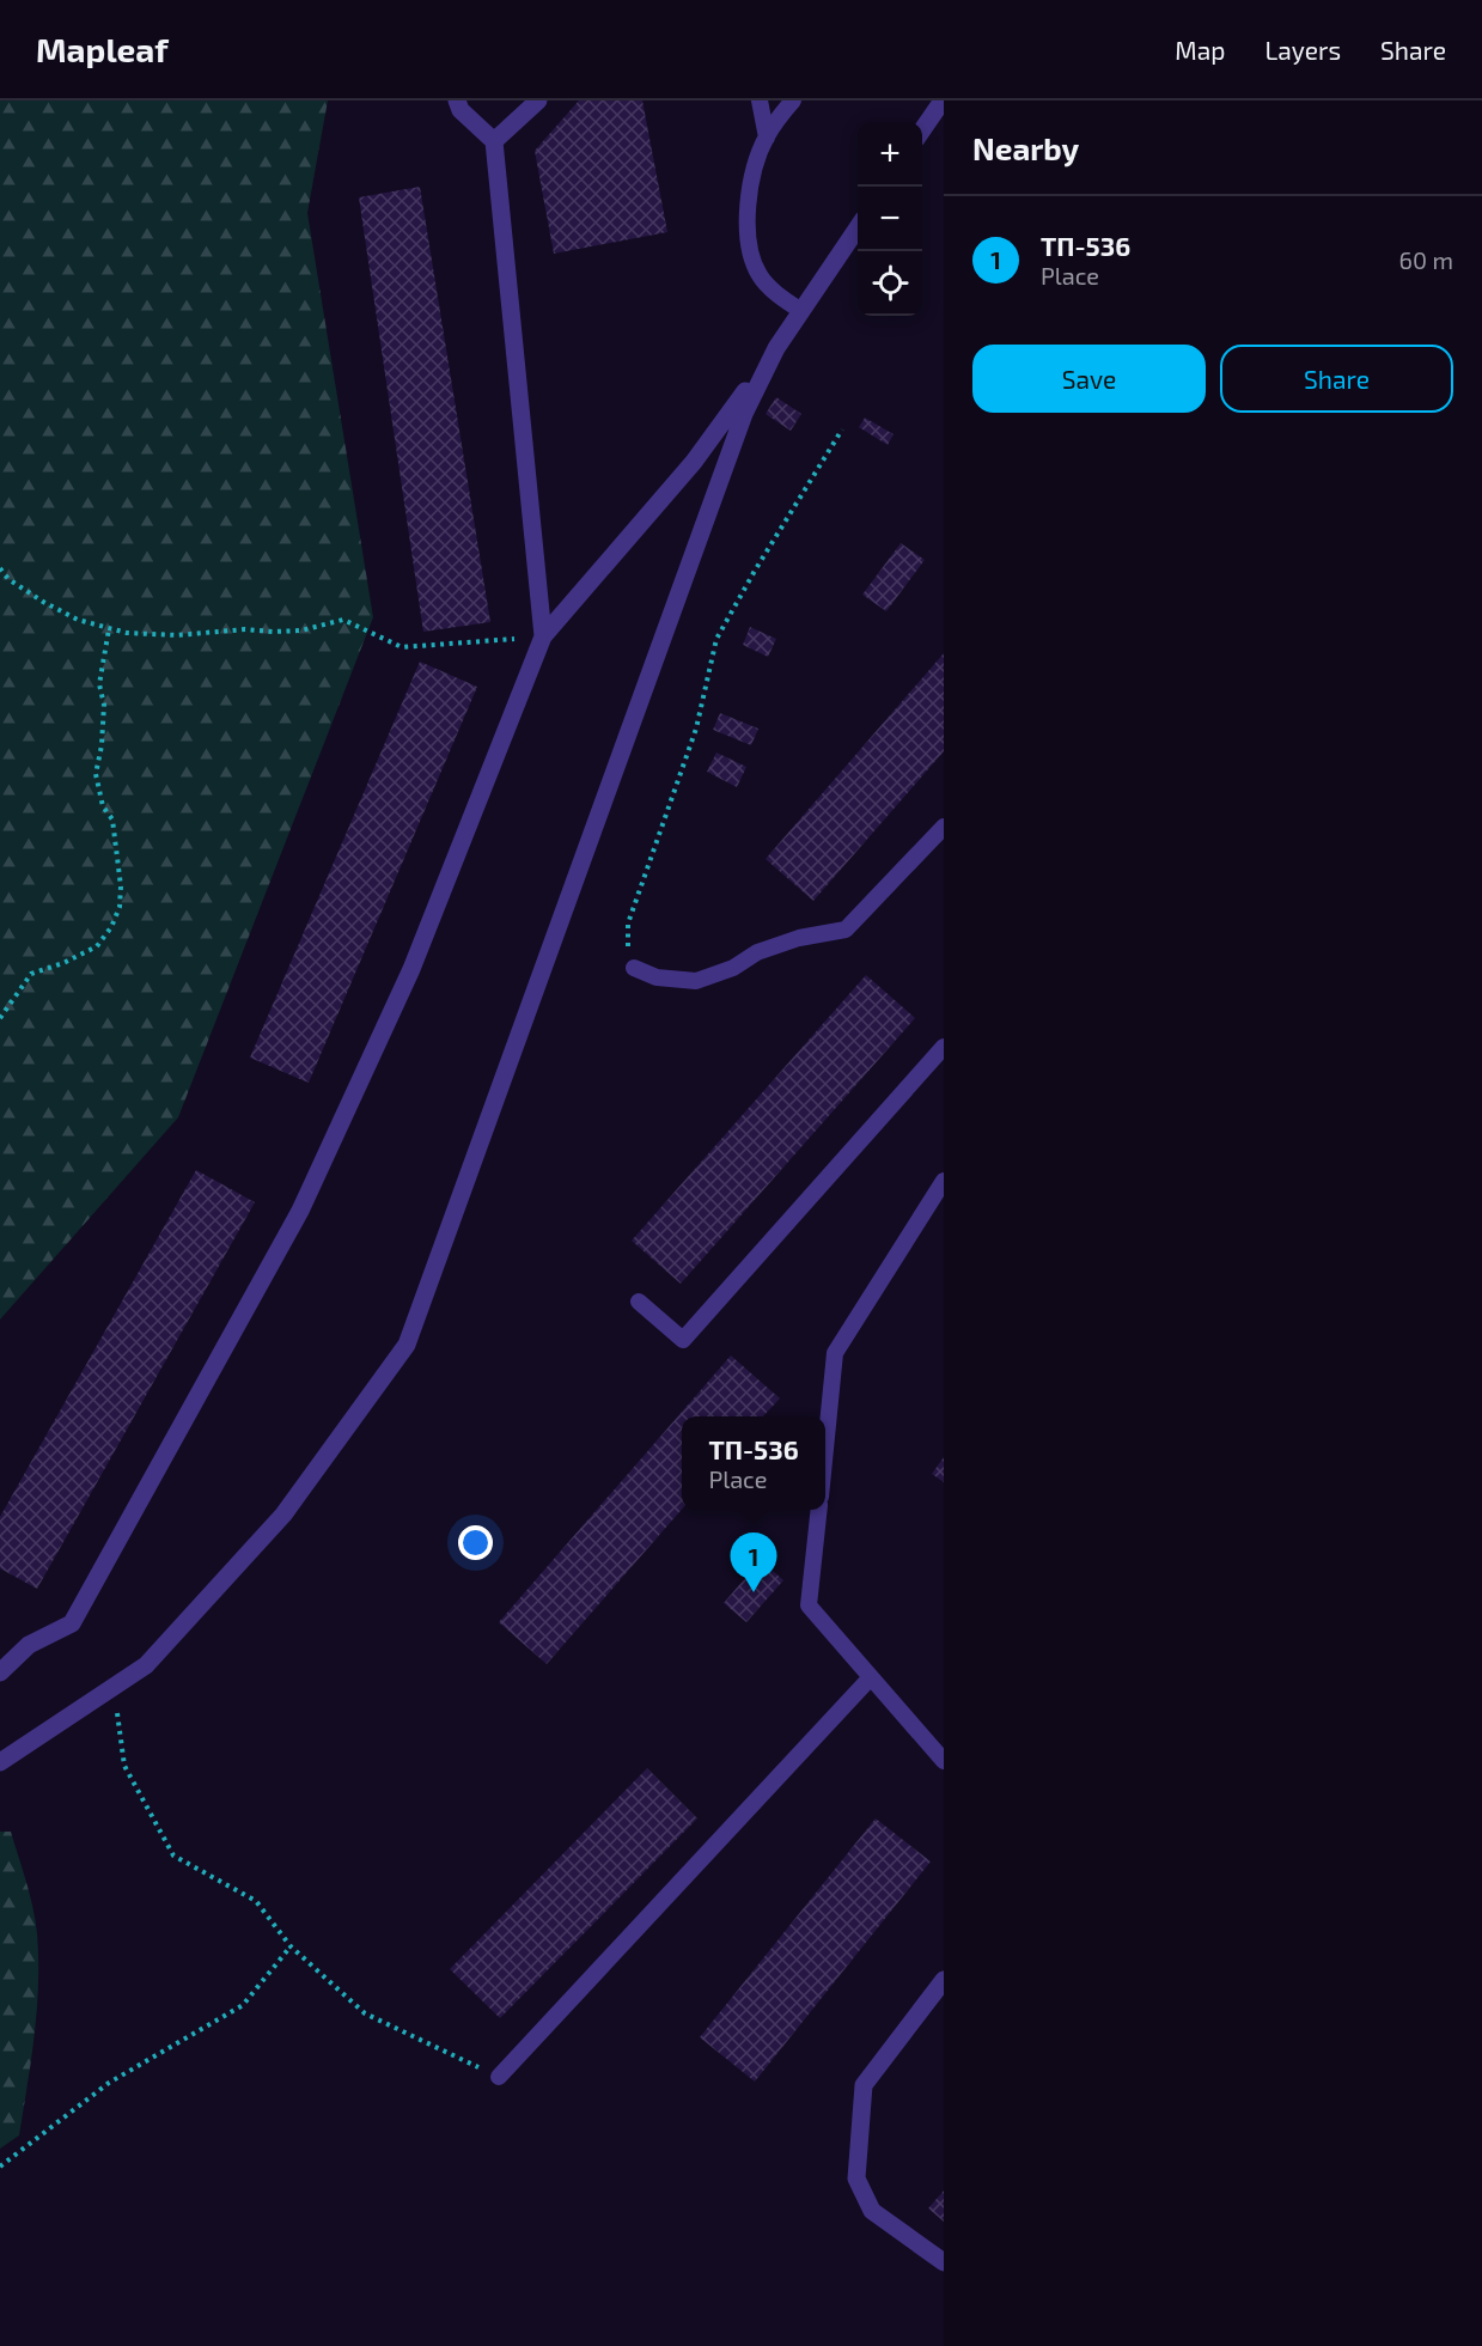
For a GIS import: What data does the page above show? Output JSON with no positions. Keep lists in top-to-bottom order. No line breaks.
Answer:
{"page":{"header":"Mapleaf","nav":["Map","Layers","Share"],"heading":"Nearby","map_buttons":["+","−"],"list":[{"mark":"1","name":"ТП-536","note":"Place","value":"60 m"}],"buttons":["Save","Share"],"popup":["ТП-536","Place"],"pins":"1"}}
